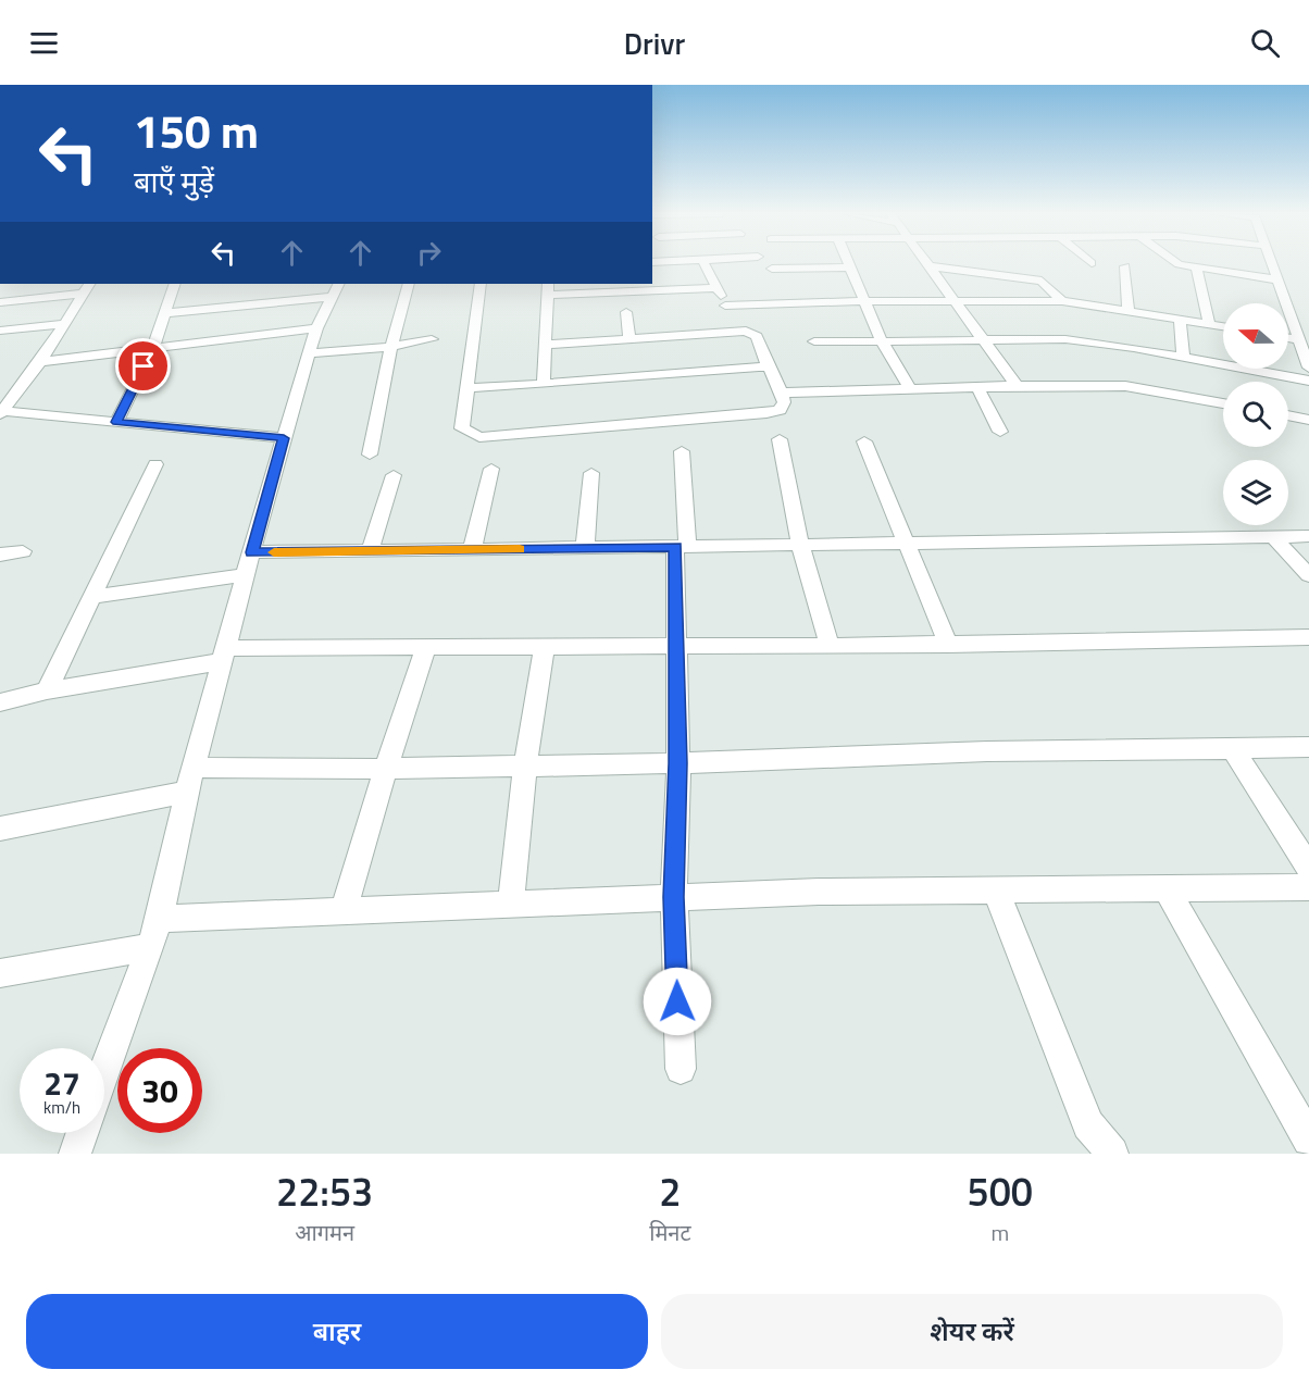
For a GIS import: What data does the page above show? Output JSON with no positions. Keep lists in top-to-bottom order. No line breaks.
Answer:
{"north":"left","page":{"header":"Drivr","turn":["150 m","बाएँ मुड़ें"],"speed":"27 km/h","limit":"30","eta":["22:53","आगमन","2","मिनट","500","m"],"buttons":["बाहर","शेयर करें"]}}
